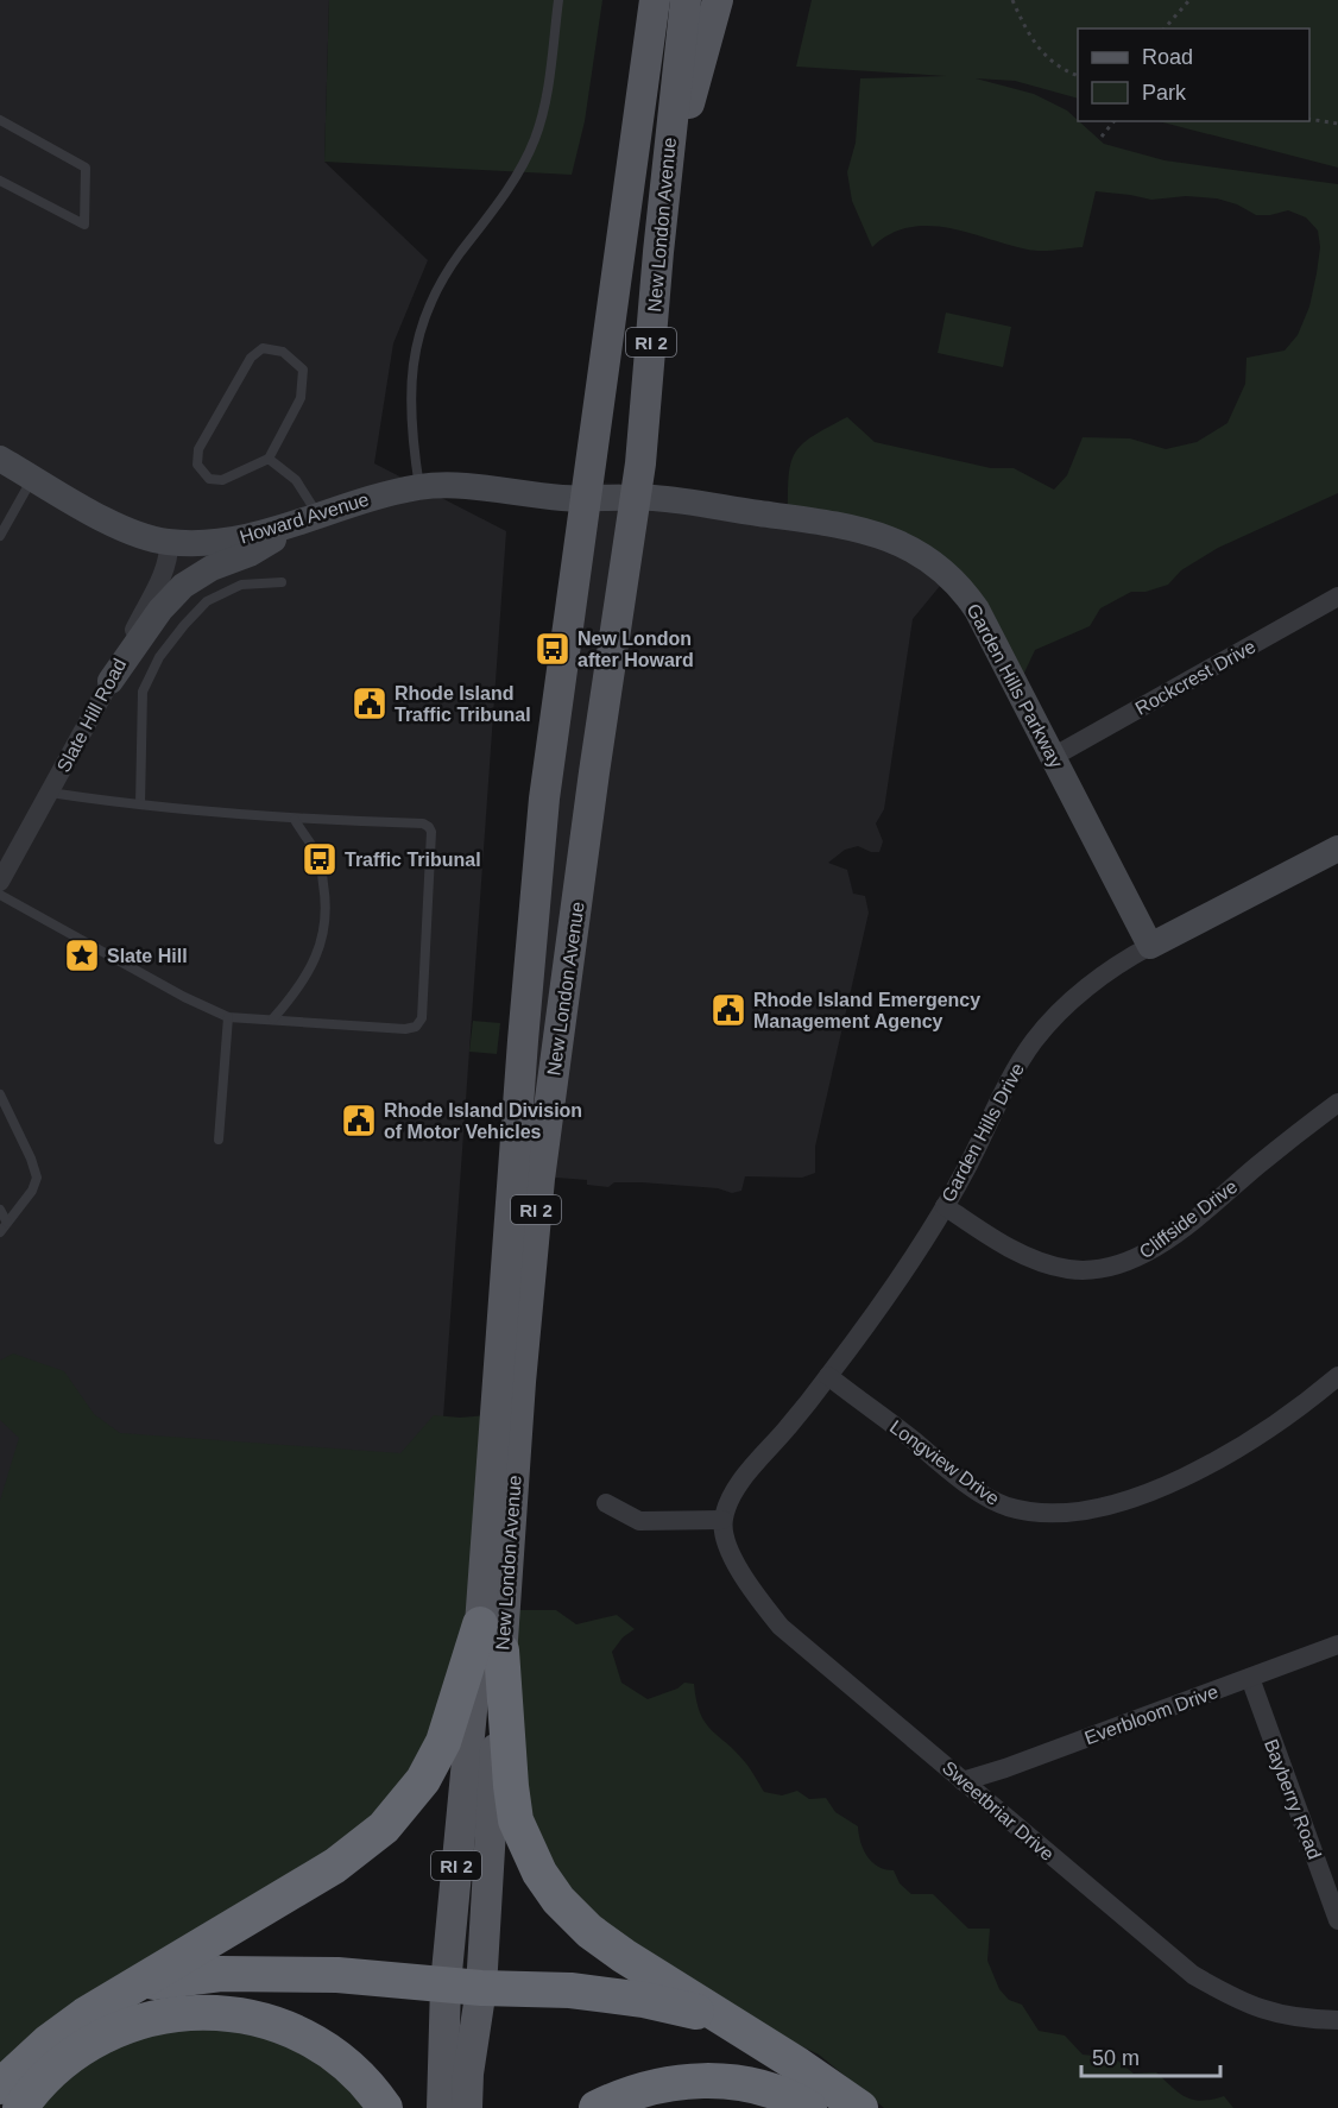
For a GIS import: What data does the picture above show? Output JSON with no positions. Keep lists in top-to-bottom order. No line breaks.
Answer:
{"streets":{"main road":["New London Avenue","RI 2"],"street":["Howard Avenue","Rockcrest Drive","Garden Hills Parkway","Slate Hill Road","Garden Hills Drive","Cliffside Drive","Longview Drive","Everbloom Drive","Bayberry Road","Sweetbriar Drive"]},"crossings":[["New London Avenue","Howard Avenue"],["New London Avenue","Garden Hills Parkway"],["Howard Avenue","Garden Hills Parkway"],["Howard Avenue","Slate Hill Road"],["Rockcrest Drive","Garden Hills Parkway"],["Garden Hills Parkway","Garden Hills Drive"],["Garden Hills Drive","Cliffside Drive"],["Garden Hills Drive","Longview Drive"],["Garden Hills Drive","Sweetbriar Drive"],["Everbloom Drive","Bayberry Road"],["Everbloom Drive","Sweetbriar Drive"]],"places":{"bus stop":["New London after Howard","Traffic Tribunal"],"public building":["Rhode Island Traffic Tribunal","Rhode Island Emergency Management Agency","Rhode Island Division of Motor Vehicles"],"place":["Slate Hill"]},"legend":["Road","Park"],"scale_bar":"50 m"}
